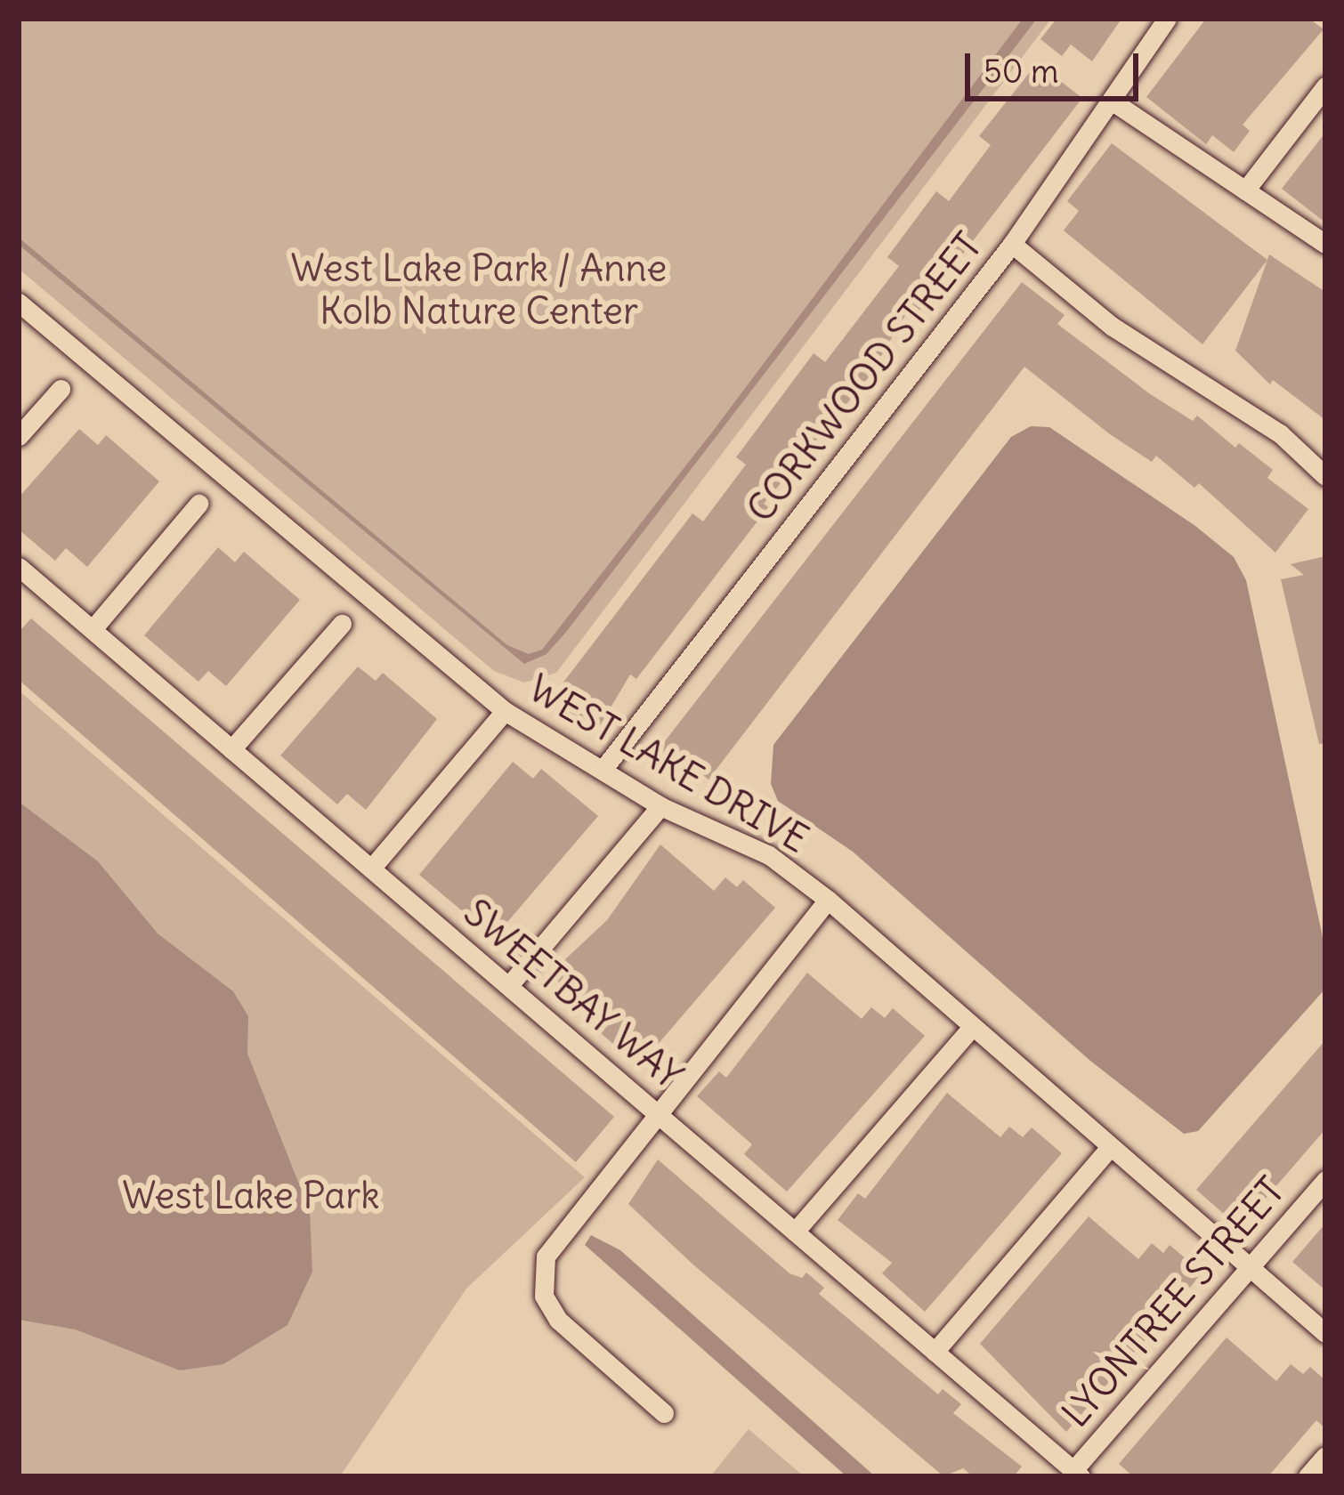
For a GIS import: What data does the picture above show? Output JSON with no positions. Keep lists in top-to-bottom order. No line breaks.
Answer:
{"streets":{"street":["CORKWOOD STREET","WEST LAKE DRIVE","SWEETBAY WAY","LYONTREE STREET"]},"crossings":[["CORKWOOD STREET","WEST LAKE DRIVE"],["WEST LAKE DRIVE","LYONTREE STREET"],["SWEETBAY WAY","LYONTREE STREET"]],"parks":["West Lake Park / Anne Kolb Nature Center","West Lake Park"],"scale_bar":"50 m"}
